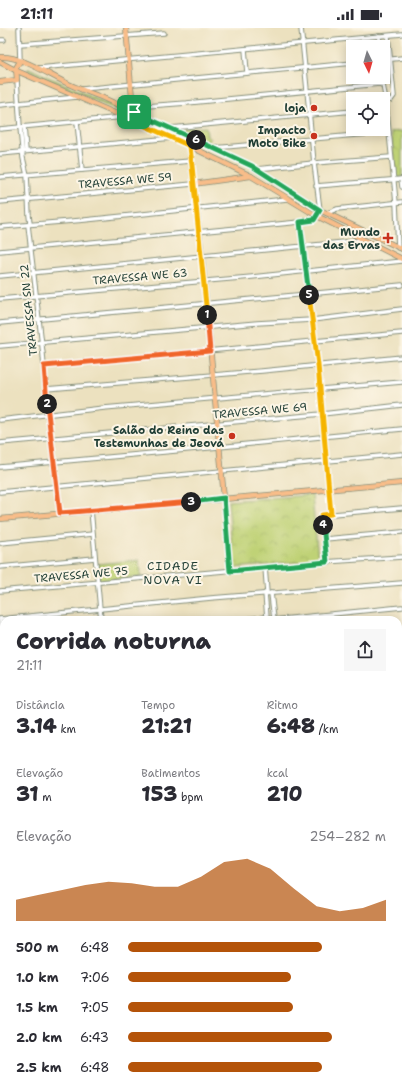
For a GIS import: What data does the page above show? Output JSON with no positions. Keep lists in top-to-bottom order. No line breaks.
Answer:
{"streets":{"main road":["TRAVESSA WE 59","TRAVESSA SN 22"],"street":["TRAVESSA WE 63","TRAVESSA WE 69","TRAVESSA WE 75"]},"crossings":[["TRAVESSA WE 59","TRAVESSA SN 22"],["TRAVESSA WE 63","TRAVESSA SN 22"],["TRAVESSA SN 22","TRAVESSA WE 69"]],"districts":["CIDADE NOVA VI"],"places":{"other":["loja","Impacto Moto Bike","Salão do Reino das Testemunhas de Jeová"],"health":["Mundo das Ervas"]},"north":"bottom","page":{"status":"21:11","pins":["6","5","1","2","3","4"],"heading":["Corrida noturna","21:11"],"stats":[["Distância","3.14 km"],["Tempo","21:21"],["Ritmo","6:48 /km"],["Elevação","31 m"],["Batimentos","153 bpm"],["kcal","210"]],"chart":["Elevação","254–282 m"],"list":[{"name":"500 m","note":"6:48"},{"name":"1.0 km","note":"7:06"},{"name":"1.5 km","note":"7:05"},{"name":"2.0 km","note":"6:43"},{"name":"2.5 km","note":"6:48"}]}}
